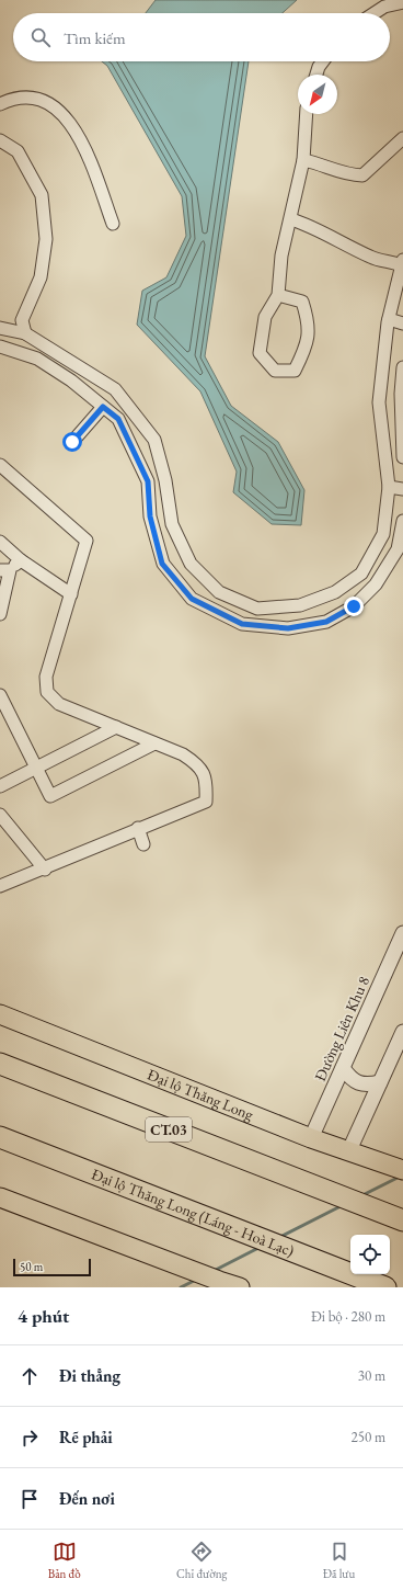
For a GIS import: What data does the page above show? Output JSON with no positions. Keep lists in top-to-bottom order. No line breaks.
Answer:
{"streets":{"highway":["CT.03","Đại lộ Thăng Long (Láng - Hoà Lạc)"],"main road":["Đại lộ Thăng Long"],"street":["Đường Liên Khu 8"]},"crossings":[["Đường Liên Khu 8","Đại lộ Thăng Long"]],"scale_bar":"50 m","north":"bottom left","page":{"search":"Tìm kiếm","scale":"50 m","heading":["4 phút","Đi bộ · 280 m"],"list":[["Đi thẳng","30 m"],["Rẽ phải","250 m"],"Đến nơi"],"nav":["Bản đồ","Chỉ đường","Đã lưu"]}}
